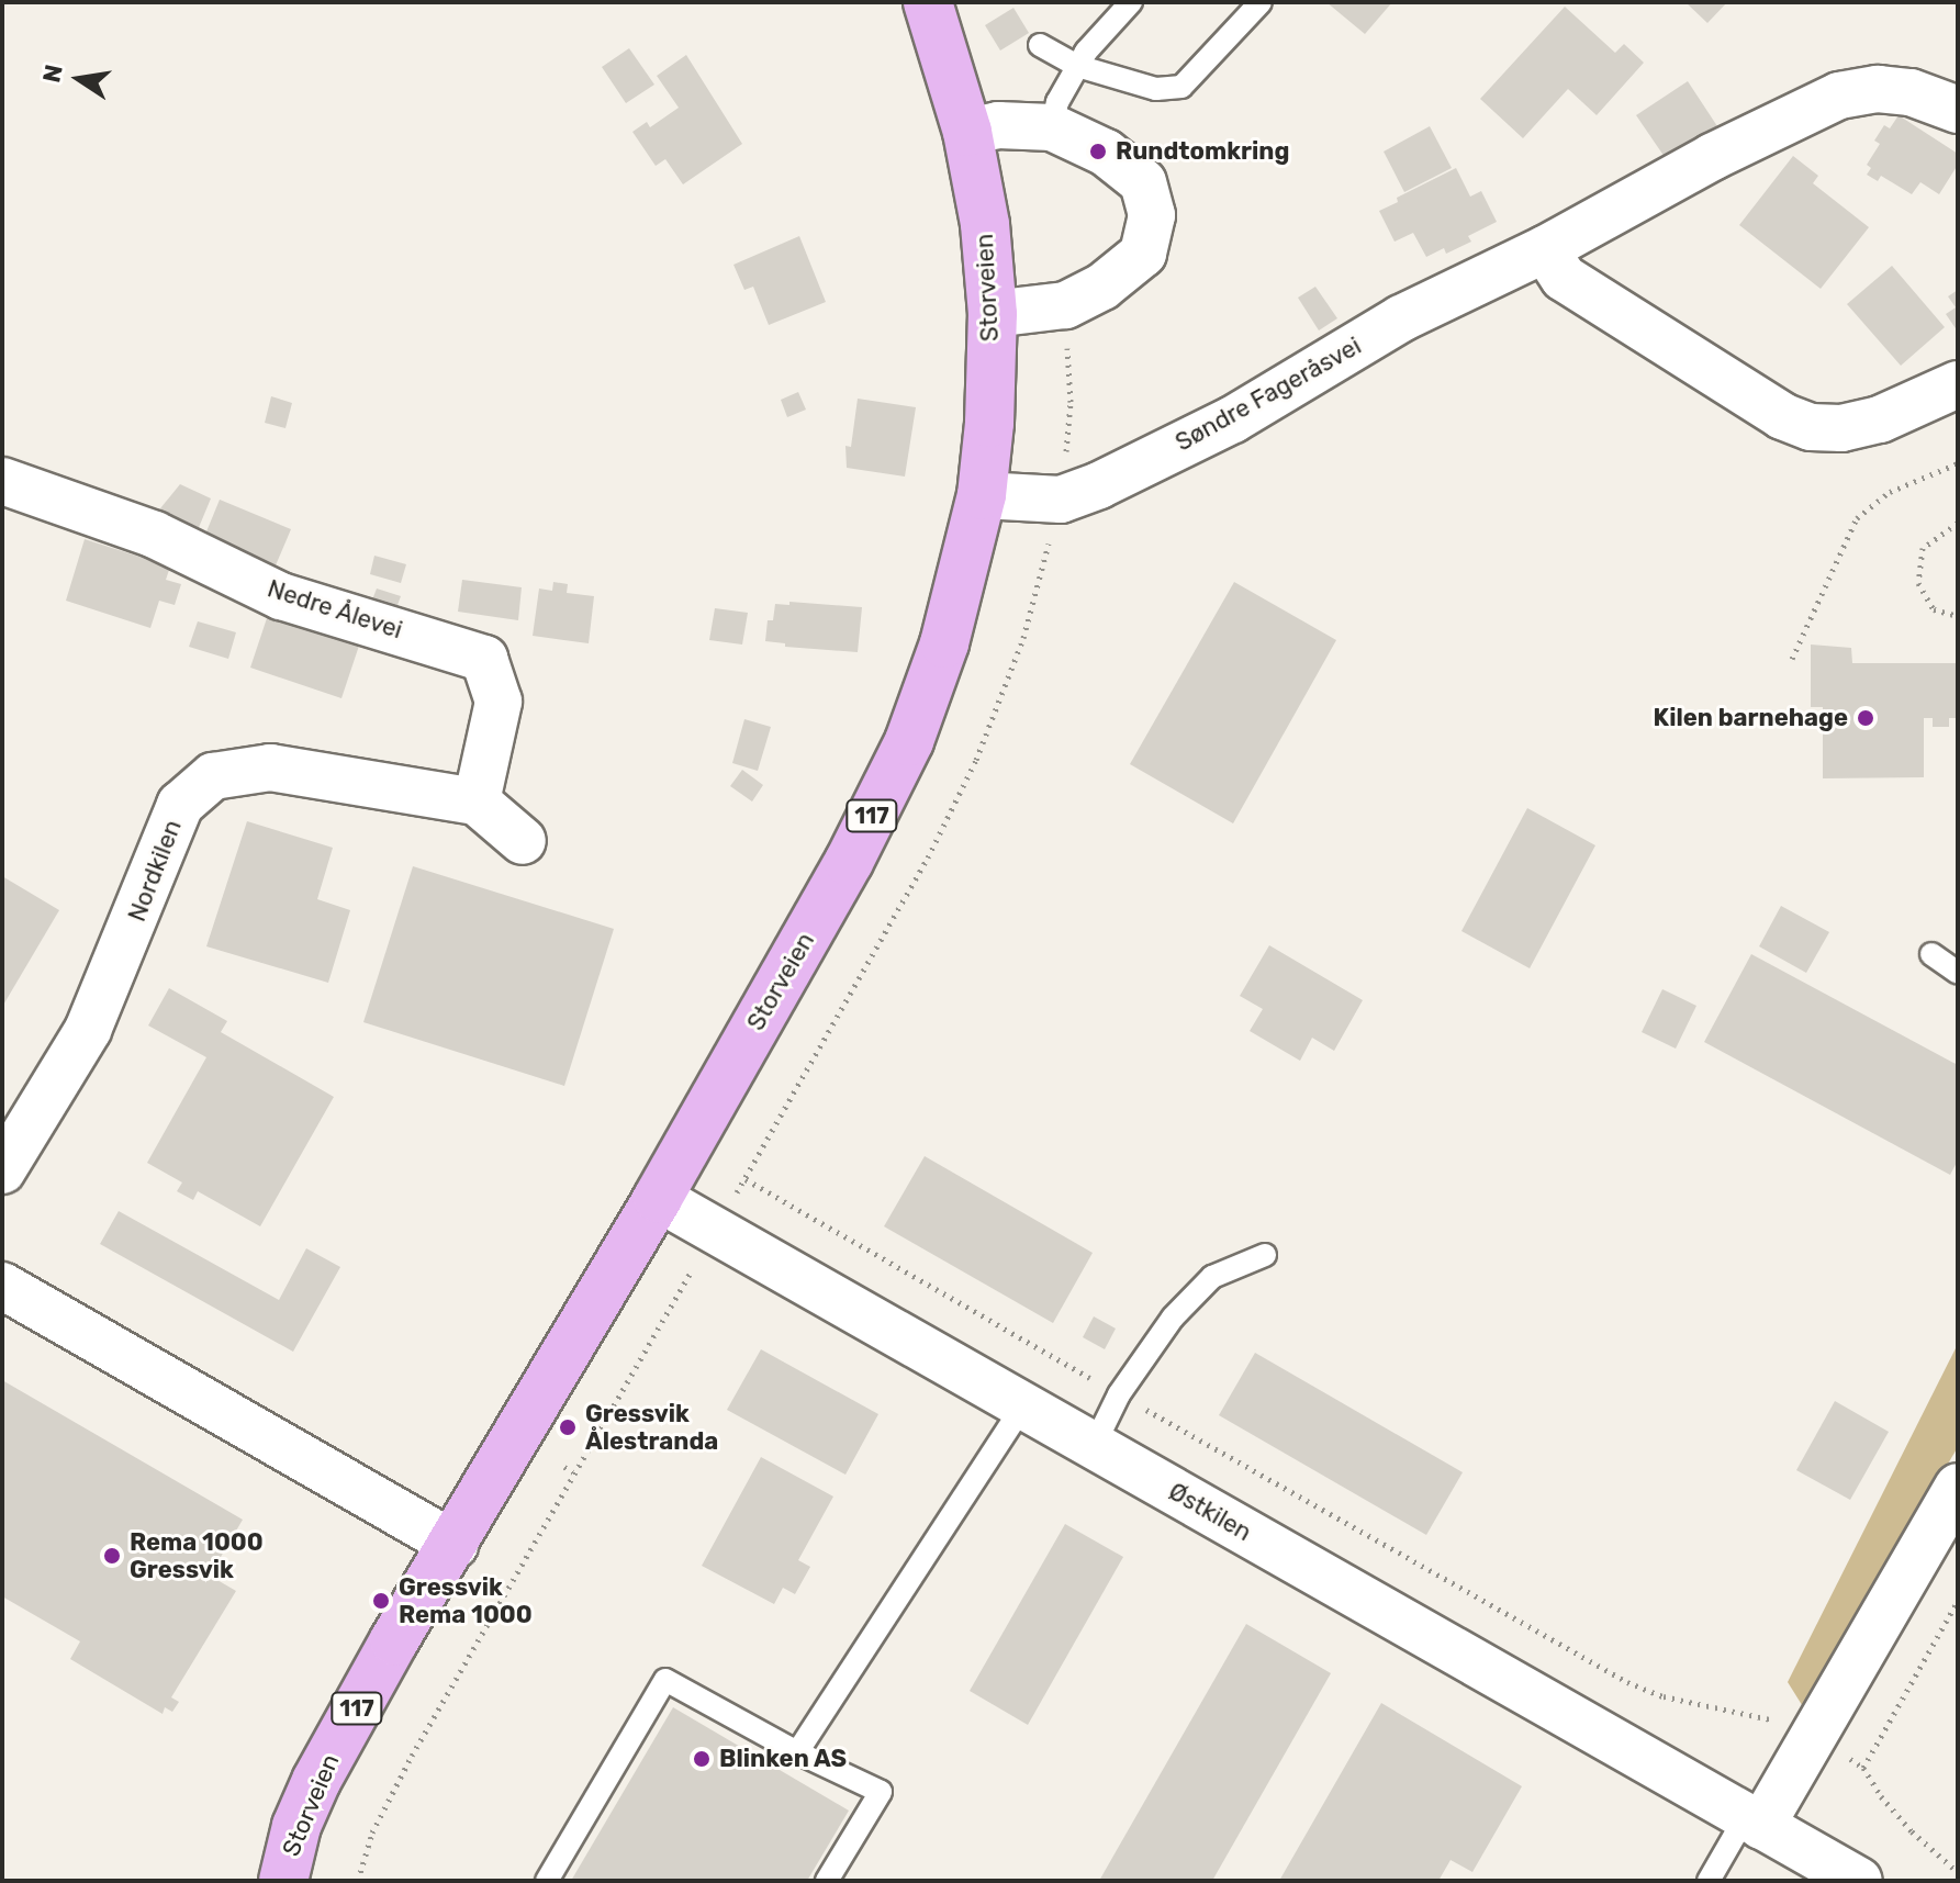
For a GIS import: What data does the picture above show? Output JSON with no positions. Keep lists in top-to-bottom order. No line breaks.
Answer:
{"streets":{"main road":["Storveien","117"],"street":["Søndre Fageråsvei","Nedre Ålevei","Nordkilen","Østkilen"]},"crossings":[["Storveien","Søndre Fageråsvei"],["Storveien","Østkilen"],["Nedre Ålevei","Nordkilen"]],"places":["Rundtomkring","Kilen barnehage","Gressvik Ålestranda","Rema 1000 Gressvik","Gressvik Rema 1000","Blinken AS"],"north":"left"}
